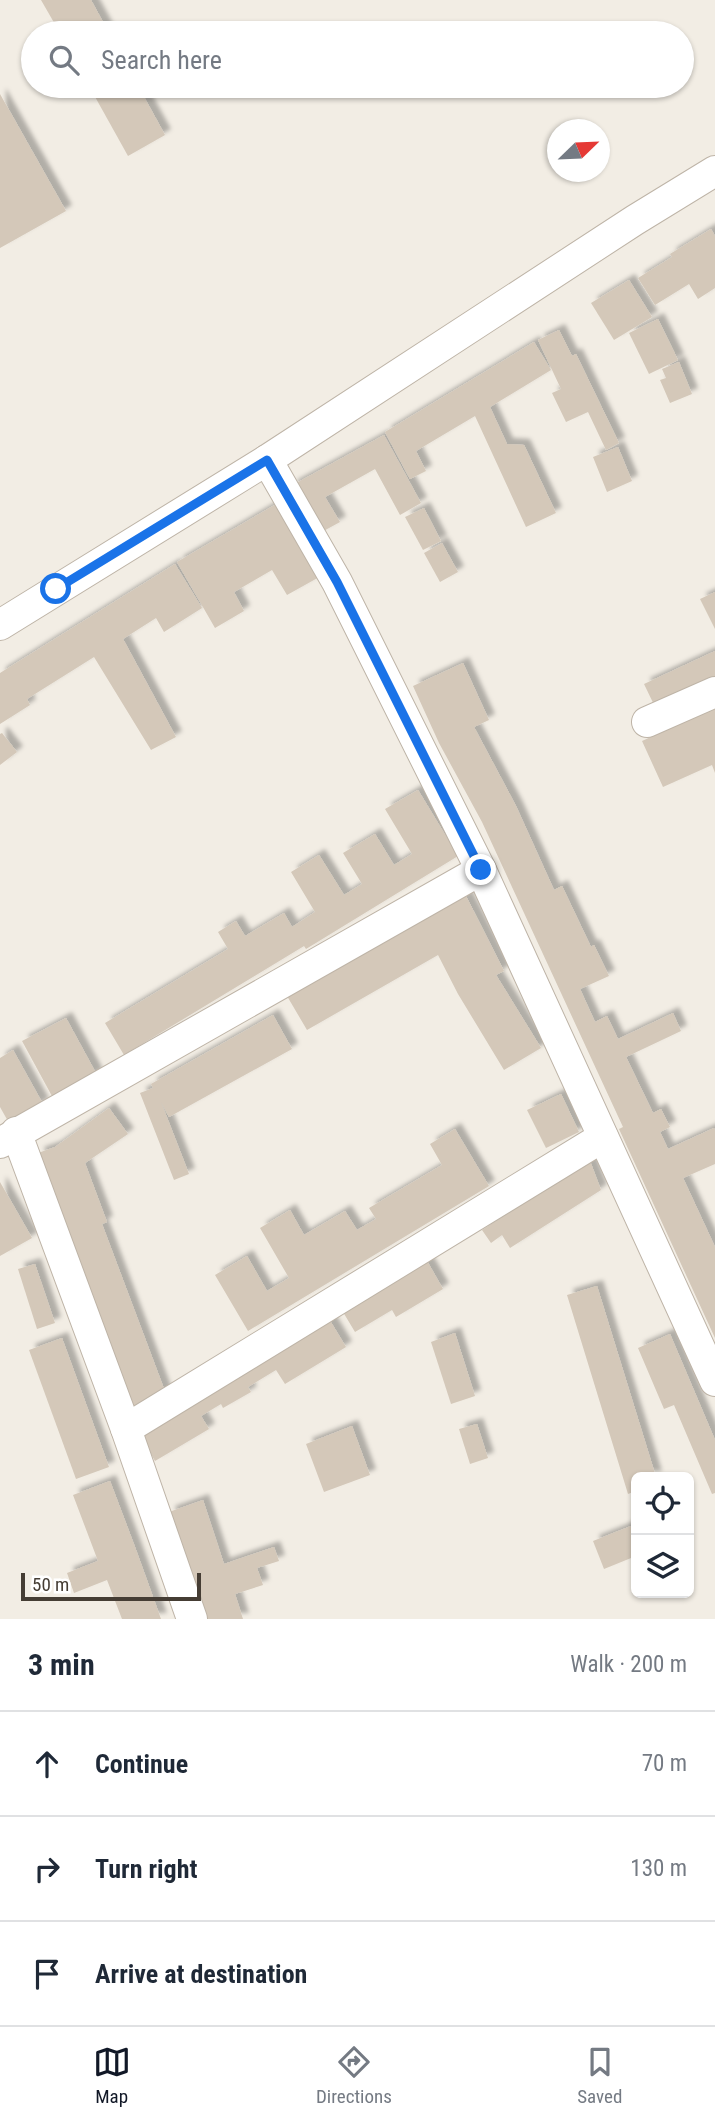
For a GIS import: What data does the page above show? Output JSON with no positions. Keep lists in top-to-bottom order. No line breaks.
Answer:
{"scale_bar":"50 m","north":"top right","page":{"search":"Search here","scale":"50 m","heading":["3 min","Walk · 200 m"],"list":[["Continue","70 m"],["Turn right","130 m"],"Arrive at destination"],"nav":["Map","Directions","Saved"]}}
